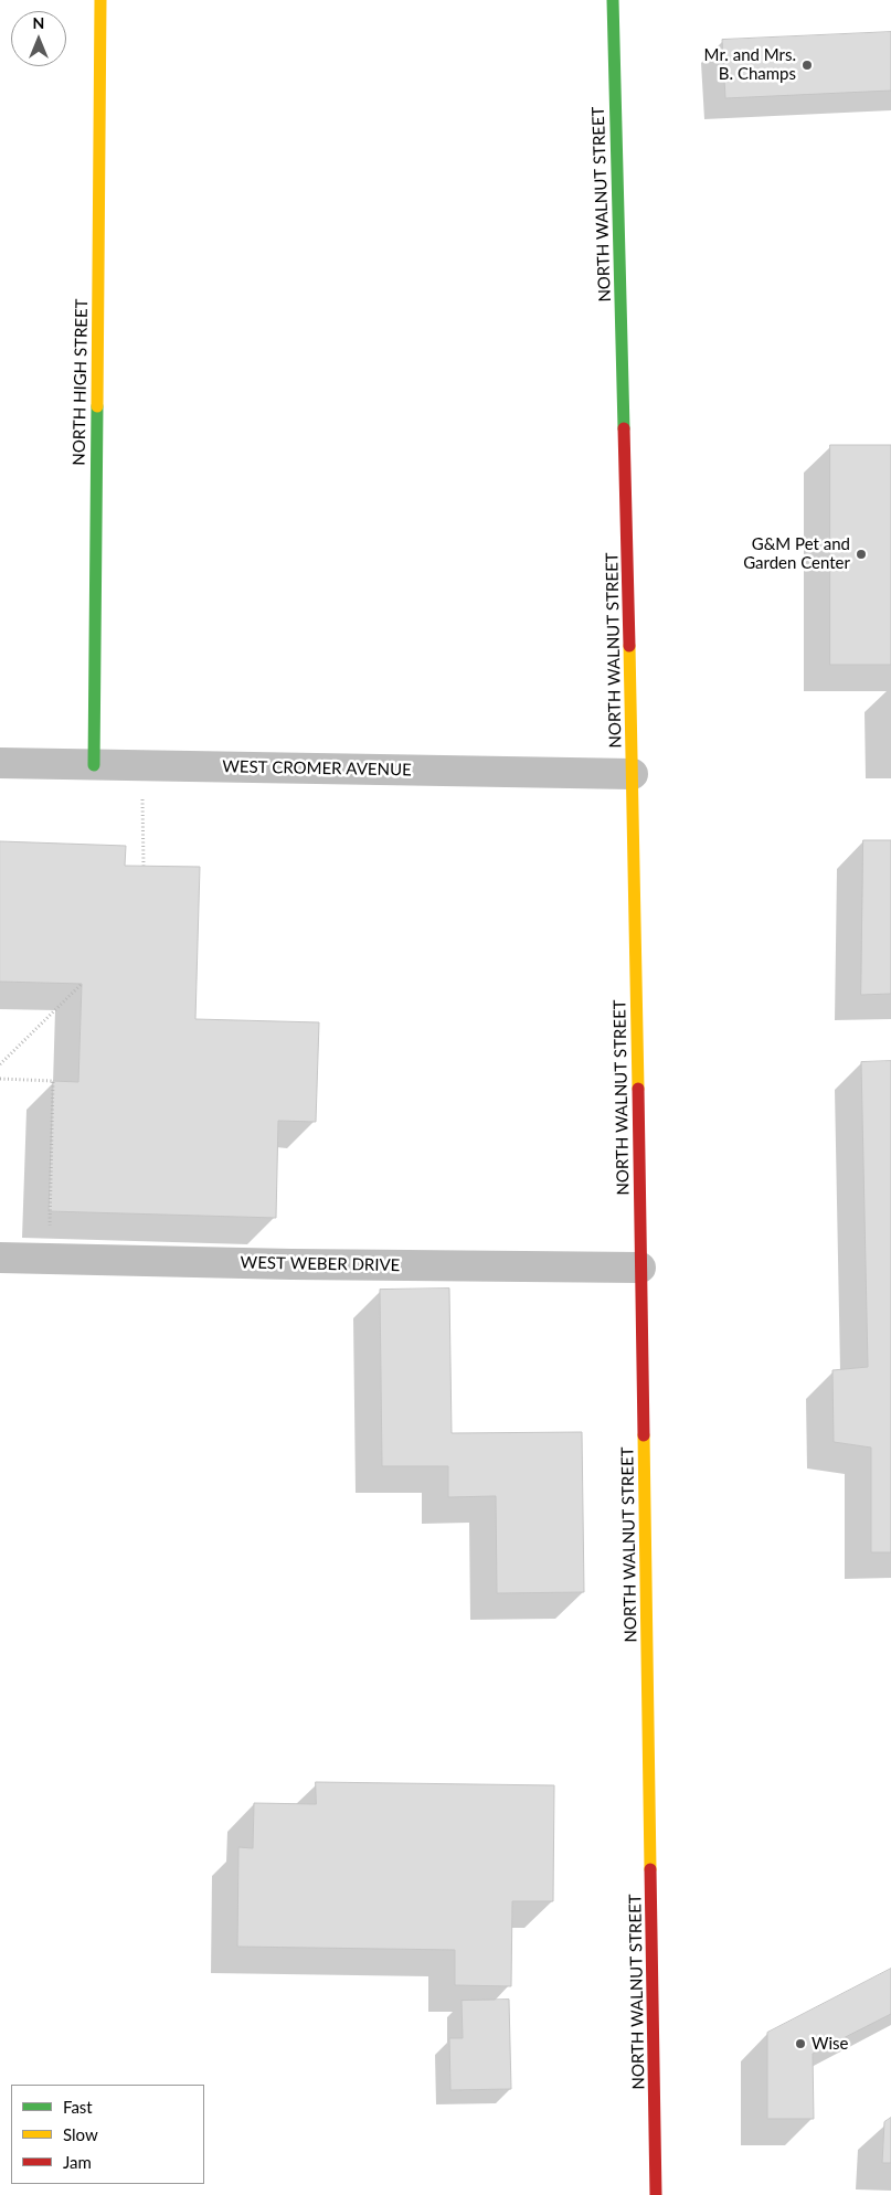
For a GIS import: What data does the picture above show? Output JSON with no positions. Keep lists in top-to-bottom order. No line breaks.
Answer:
{"streets":{"main road":["NORTH WALNUT STREET","NORTH HIGH STREET"],"street":["WEST CROMER AVENUE","WEST WEBER DRIVE"]},"crossings":[["NORTH WALNUT STREET","WEST CROMER AVENUE"],["NORTH WALNUT STREET","WEST WEBER DRIVE"],["NORTH HIGH STREET","WEST CROMER AVENUE"]],"places":["Mr. and Mrs. B. Champs","G&M Pet and Garden Center","Wise"],"legend":["Fast","Slow","Jam"],"north":"top"}
